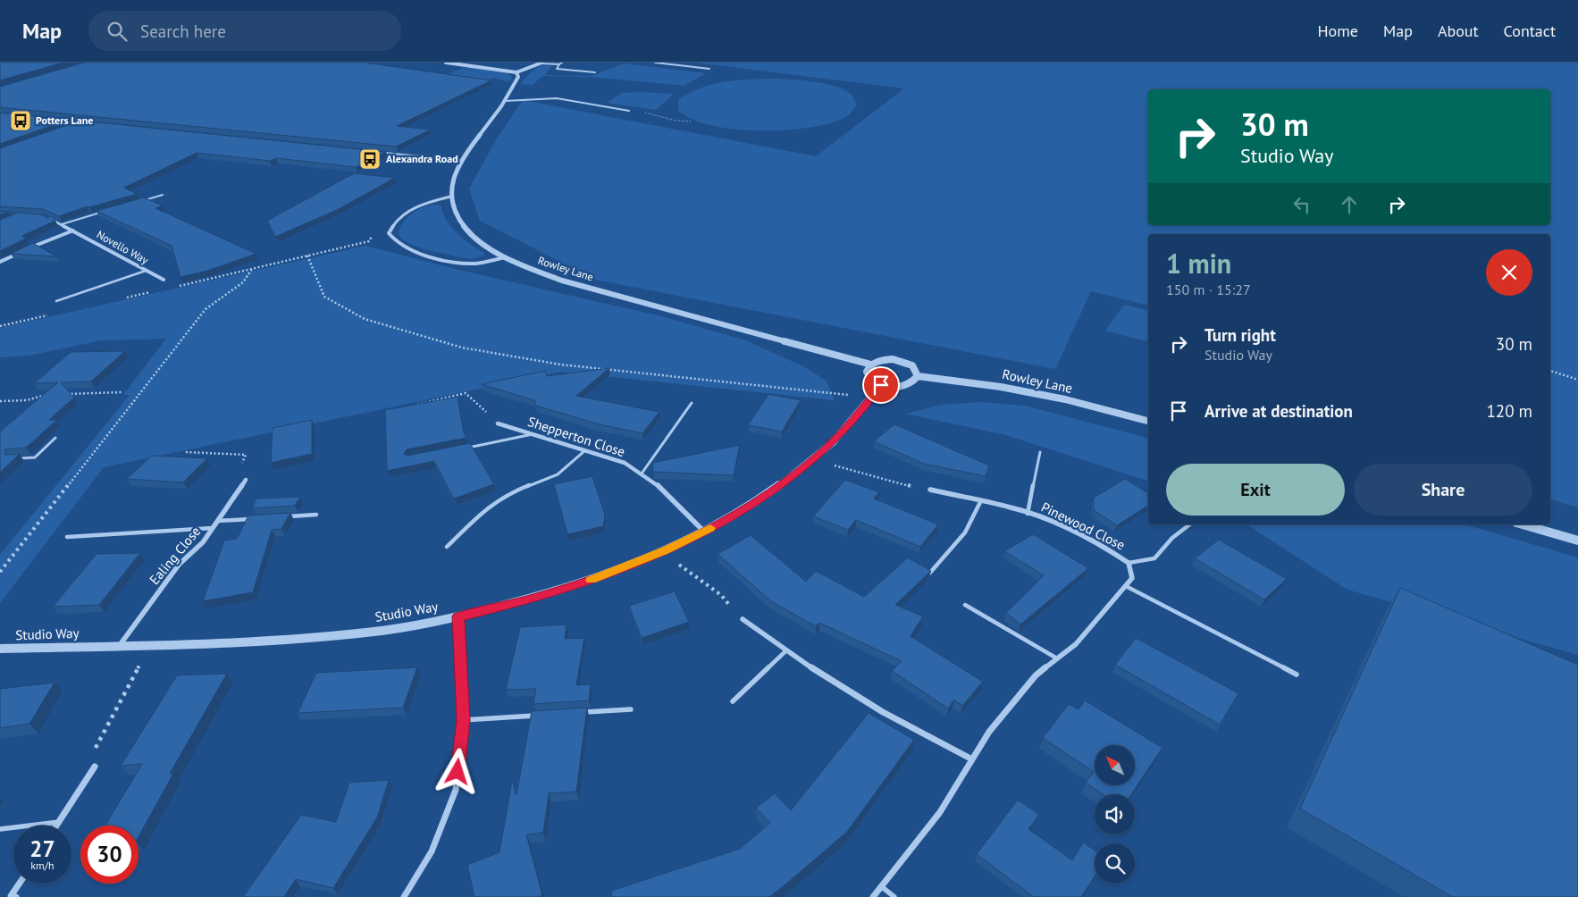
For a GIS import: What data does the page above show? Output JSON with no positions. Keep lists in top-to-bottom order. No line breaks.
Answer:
{"streets":{"street":["Novello Way","Rowley Lane","Shepperton Close","Pinewood Close","Ealing Close","Studio Way"]},"crossings":[["Shepperton Close","Studio Way"],["Ealing Close","Studio Way"]],"places":{"bus stop":["Potters Lane","Alexandra Road"]},"north":"top left","page":{"header":"Map","search":"Search here","nav":["Home","Map","About","Contact"],"turn":["30 m","Studio Way"],"heading":["1 min","150 m · 15:27"],"list":[{"name":"Turn right","note":"Studio Way","value":"30 m"},{"name":"Arrive at destination","value":"120 m"}],"buttons":["Exit","Share"],"speed":"27 km/h","limit":"30"}}
